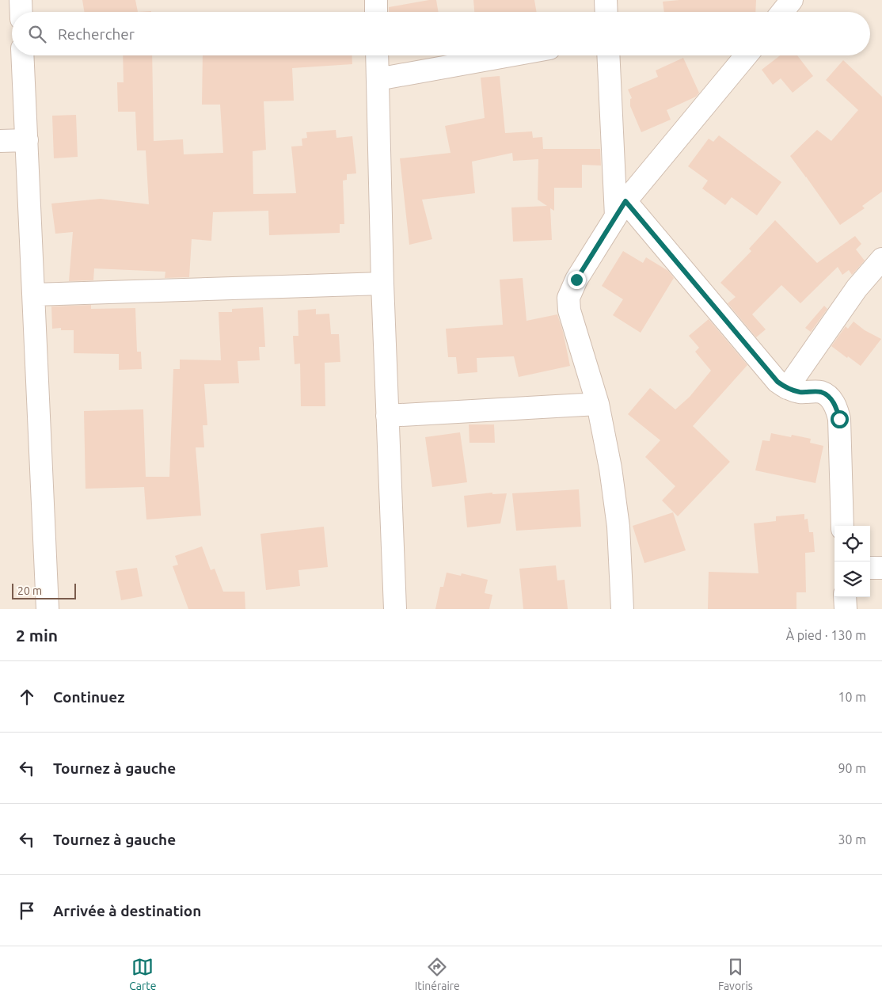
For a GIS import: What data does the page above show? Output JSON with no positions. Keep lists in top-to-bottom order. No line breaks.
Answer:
{"scale_bar":"20 m","page":{"search":"Rechercher","scale":"20 m","heading":["2 min","À pied · 130 m"],"list":[["Continuez","10 m"],["Tournez à gauche","90 m"],["Tournez à gauche","30 m"],"Arrivée à destination"],"nav":["Carte","Itinéraire","Favoris"]}}
